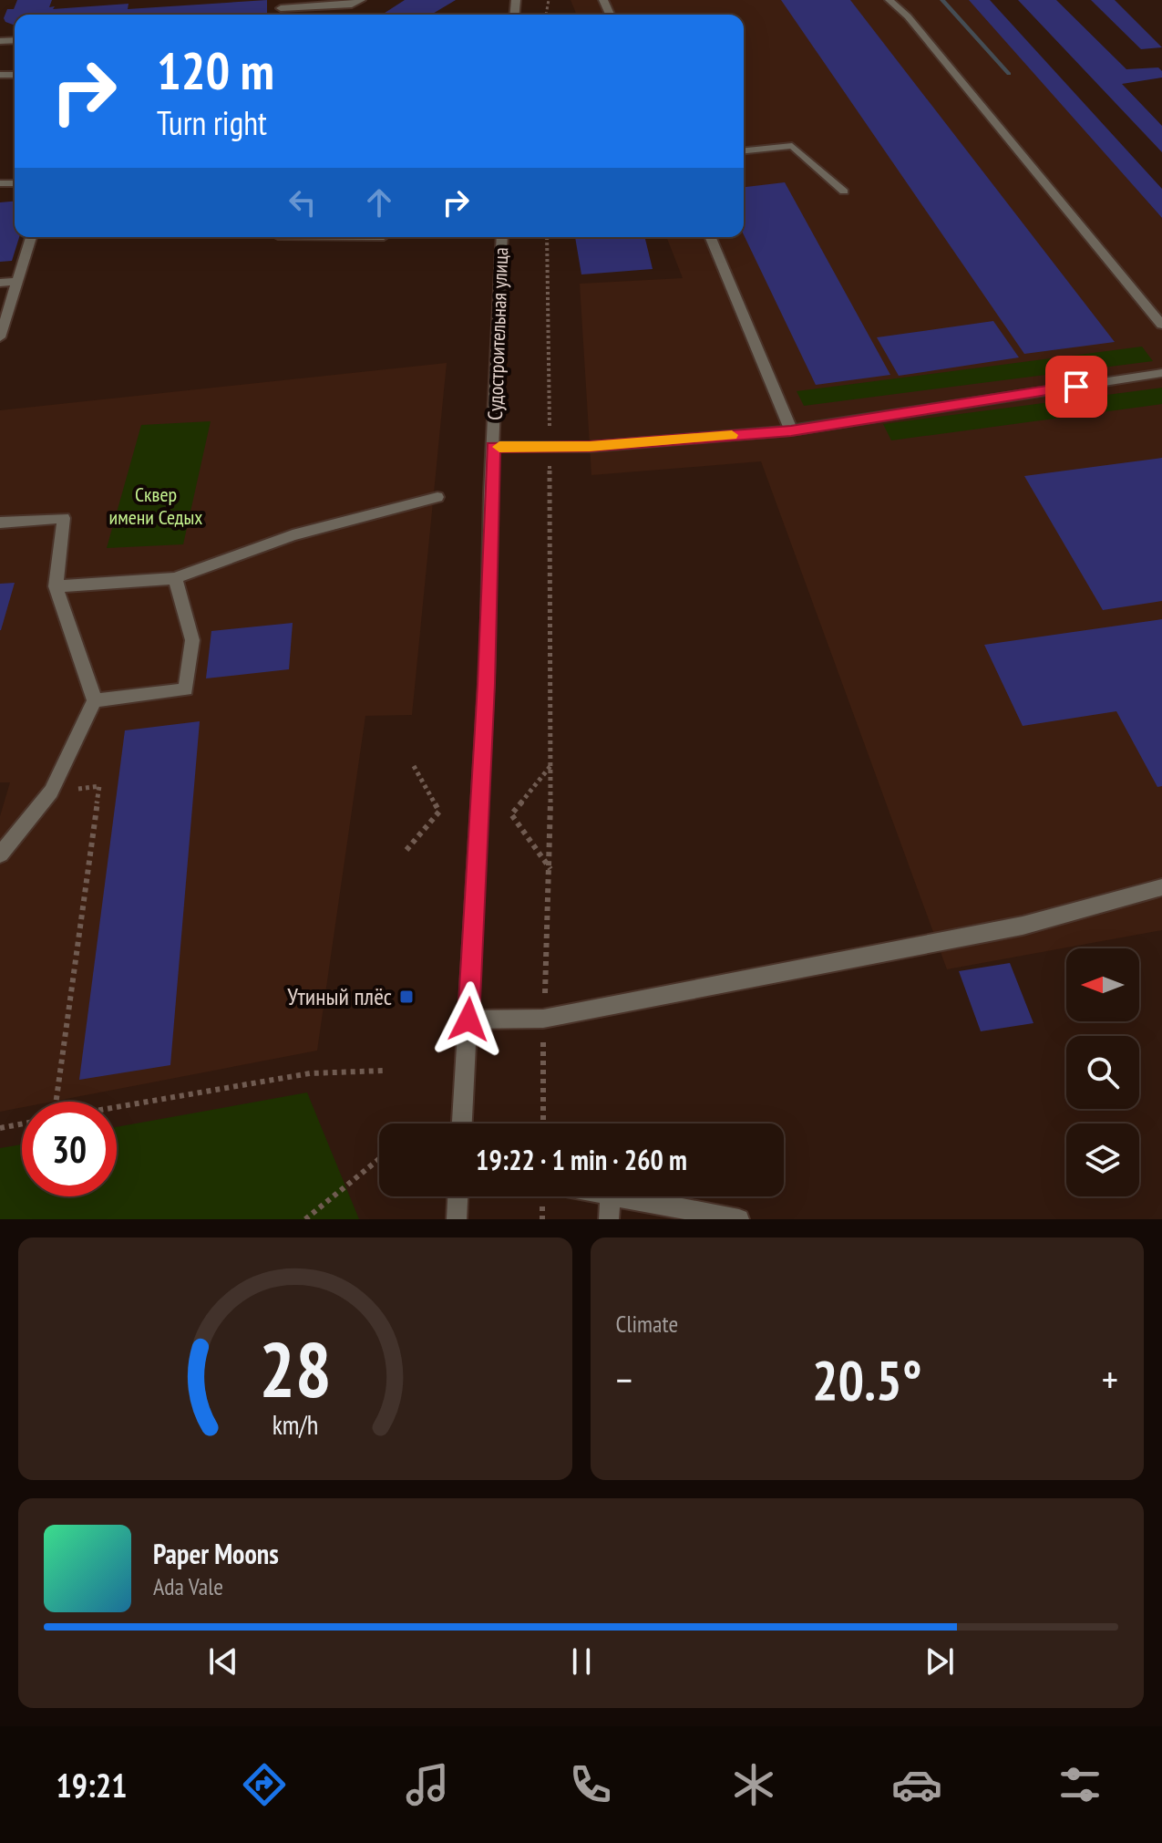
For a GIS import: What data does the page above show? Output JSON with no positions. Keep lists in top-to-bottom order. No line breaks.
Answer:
{"streets":{"street":["Судостроительная улица"]},"parks":["Сквер имени Седых"],"places":{"transit":["Утиный плёс"]},"north":"left","page":{"turn":["120 m","Turn right"],"limit":"30","trip":"19:22 · 1 min · 260 m","tile":"Climate","heat":["−","20.5°","+"],"song":["Paper Moons","Ada Vale"],"tabs":"19:21","gauge":["28","km/h"]}}
